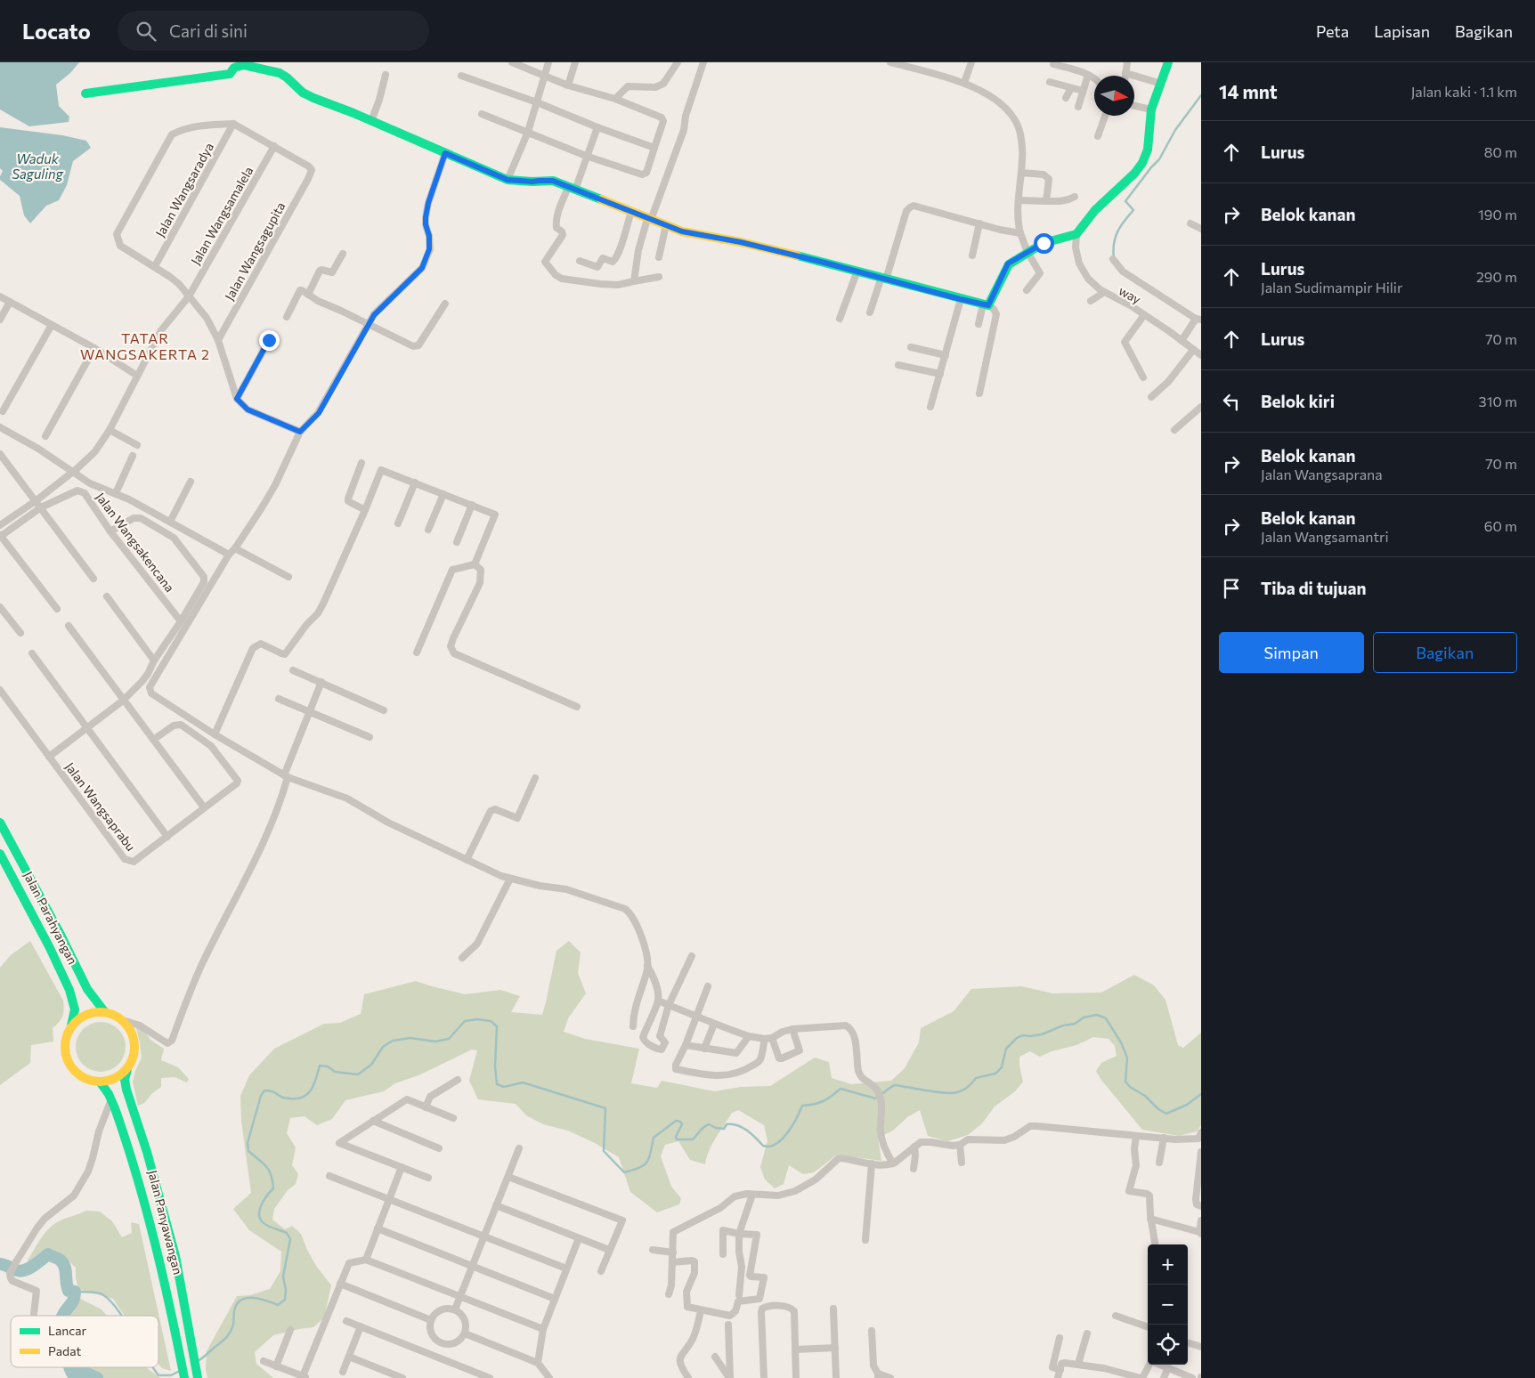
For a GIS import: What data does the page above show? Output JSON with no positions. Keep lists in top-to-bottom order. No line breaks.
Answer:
{"streets":{"street":["Jalan Wangsaradya","Jalan Wangsamalela","Jalan Wangsagupita","way","Jalan Wangsakencana","Jalan Wangsaprabu","Jalan Parahyangan","Jalan Panyawangan"]},"crossings":[["Jalan Wangsamalela","Jalan Wangsagupita"],["Jalan Parahyangan","Jalan Panyawangan"]],"districts":["TATAR WANGSAKERTA 2"],"water":["Waduk Saguling"],"legend":["Lancar","Padat"],"north":"right","page":{"header":"Locato","search":"Cari di sini","nav":["Peta","Lapisan","Bagikan"],"heading":["14 mnt","Jalan kaki · 1.1 km"],"list":[["Lurus","80 m"],["Belok kanan","190 m"],["Lurus","Jalan Sudimampir Hilir","290 m"],["Lurus","70 m"],["Belok kiri","310 m"],["Belok kanan","Jalan Wangsaprana","70 m"],["Belok kanan","Jalan Wangsamantri","60 m"],"Tiba di tujuan"],"buttons":["Simpan","Bagikan"],"map_buttons":["+","−"]}}
